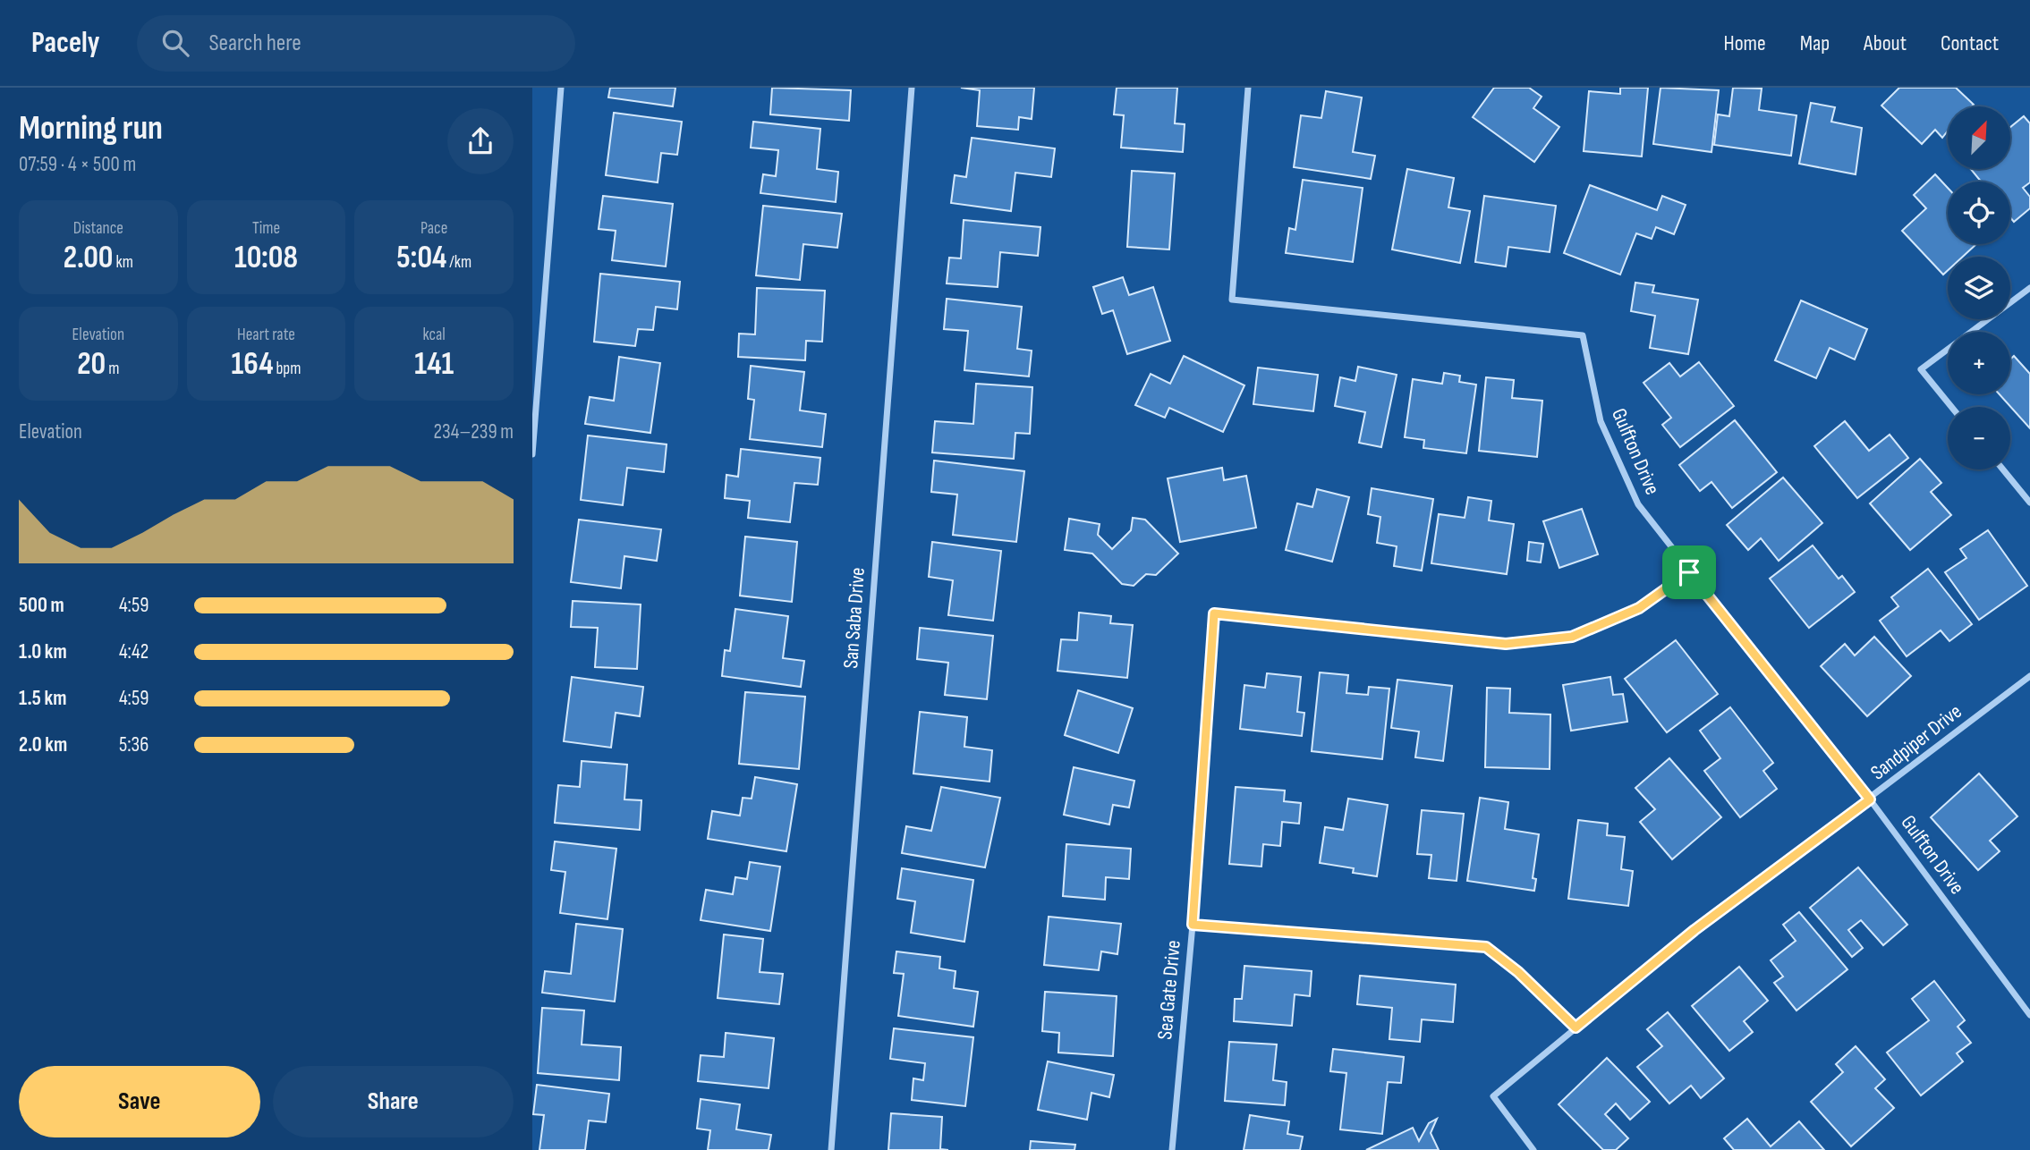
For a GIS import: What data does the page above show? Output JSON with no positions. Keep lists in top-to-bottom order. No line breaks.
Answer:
{"streets":{"street":["Gulfton Drive","San Saba Drive","Sandpiper Drive","Sea Gate Drive"]},"crossings":[["Gulfton Drive","Sandpiper Drive"],["Gulfton Drive","Sea Gate Drive"]],"north":"top right","page":{"header":"Pacely","search":"Search here","nav":["Home","Map","About","Contact"],"heading":["Morning run","07:59 · 4 × 500 m"],"map_buttons":["+","−"],"stats":[["Distance","2.00 km"],["Time","10:08"],["Pace","5:04 /km"],["Elevation","20 m"],["Heart rate","164 bpm"],["kcal","141"]],"chart":["Elevation","234–239 m"],"list":[{"name":"500 m","note":"4:59"},{"name":"1.0 km","note":"4:42"},{"name":"1.5 km","note":"4:59"},{"name":"2.0 km","note":"5:36"}],"buttons":["Save","Share"]}}
